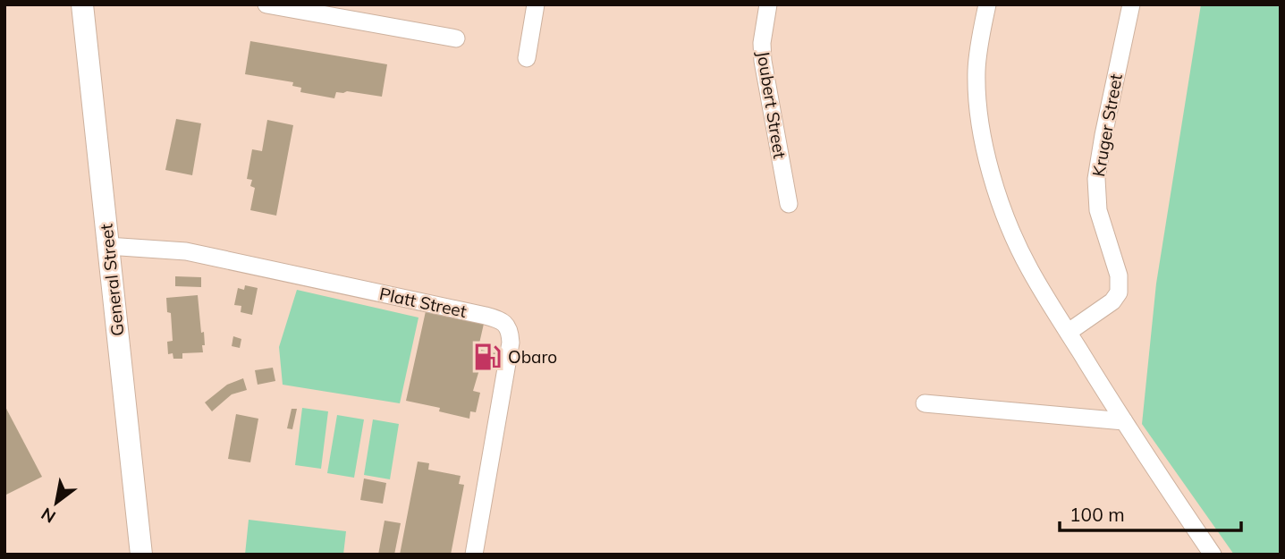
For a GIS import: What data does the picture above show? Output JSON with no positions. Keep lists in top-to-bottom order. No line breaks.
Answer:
{"streets":{"main road":["General Street"],"street":["Joubert Street","Kruger Street","Platt Street"]},"crossings":[["General Street","Platt Street"]],"places":{"fuel station":["Obaro"]},"scale_bar":"100 m","north":"bottom left"}
